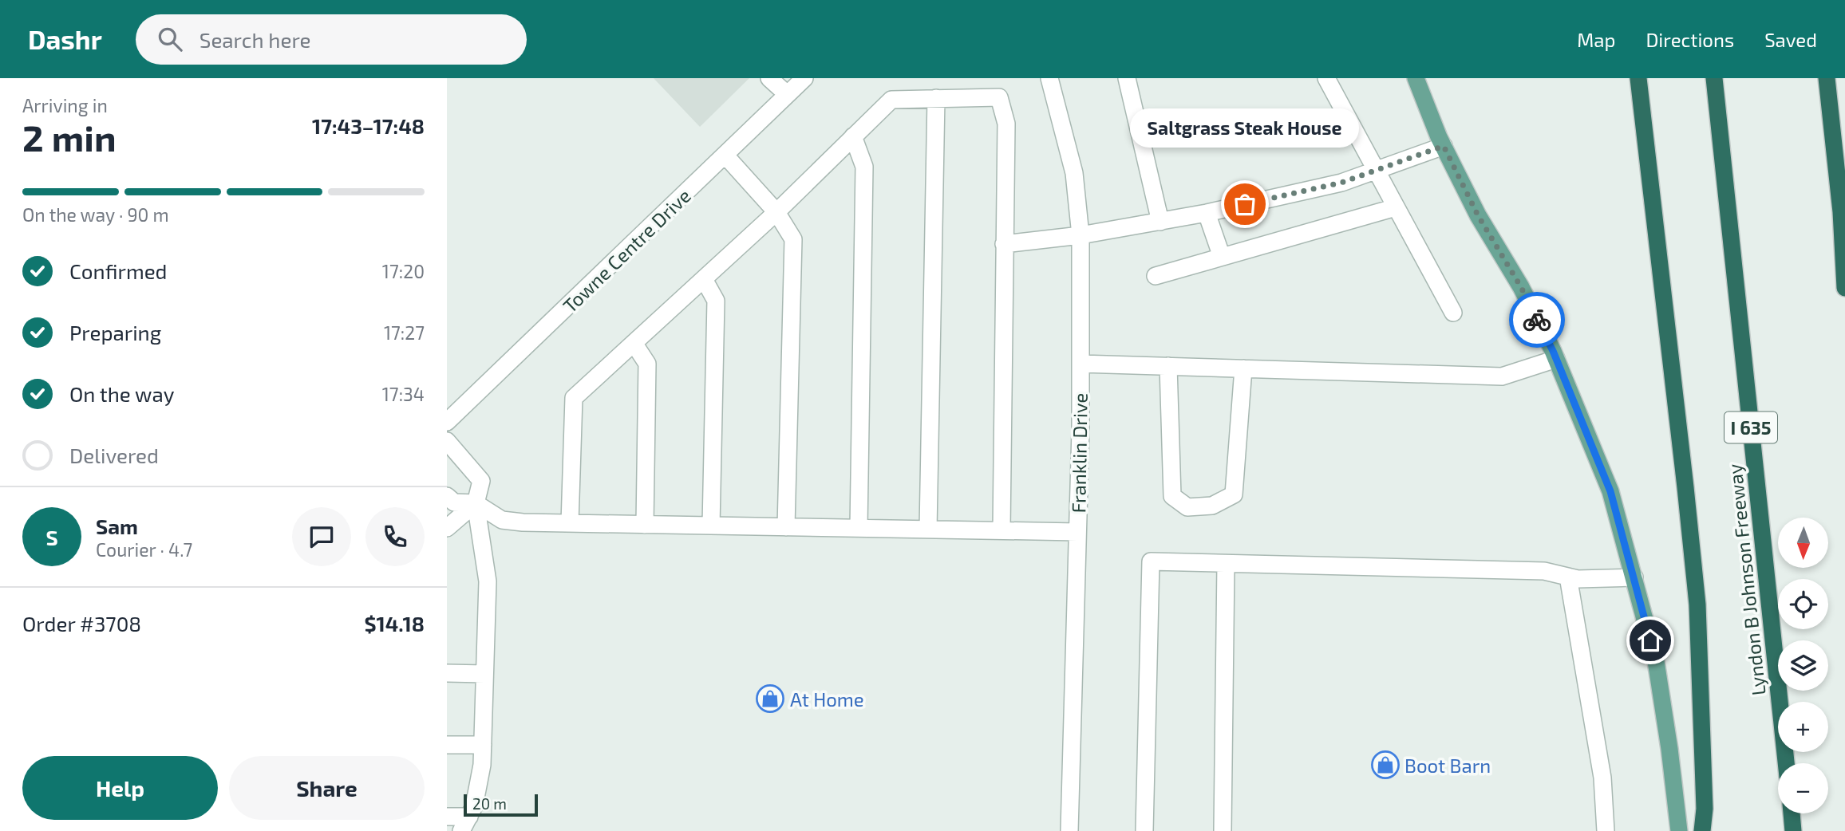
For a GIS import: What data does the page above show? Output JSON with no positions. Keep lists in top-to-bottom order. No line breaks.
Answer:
{"streets":{"highway":["I 635","Lyndon B Johnson Freeway"],"street":["Towne Centre Drive","Franklin Drive"]},"places":{"other":["Saltgrass Steak House"],"shop":["At Home","Boot Barn"]},"scale_bar":"20 m","north":"bottom","page":{"header":"Dashr","search":"Search here","nav":["Map","Directions","Saved"],"heading":["2 min","Arriving in","17:43–17:48"],"panel":["Sam","Courier · 4.7","Order #3708","$14.18"],"bubble":"Saltgrass Steak House","bar":"On the way · 90 m","list":[["Confirmed","17:20"],["Preparing","17:27"],["On the way","17:34"],"Delivered"],"round":"S","map_buttons":["+","−"],"buttons":["Help","Share"],"scale":"20 m"}}
